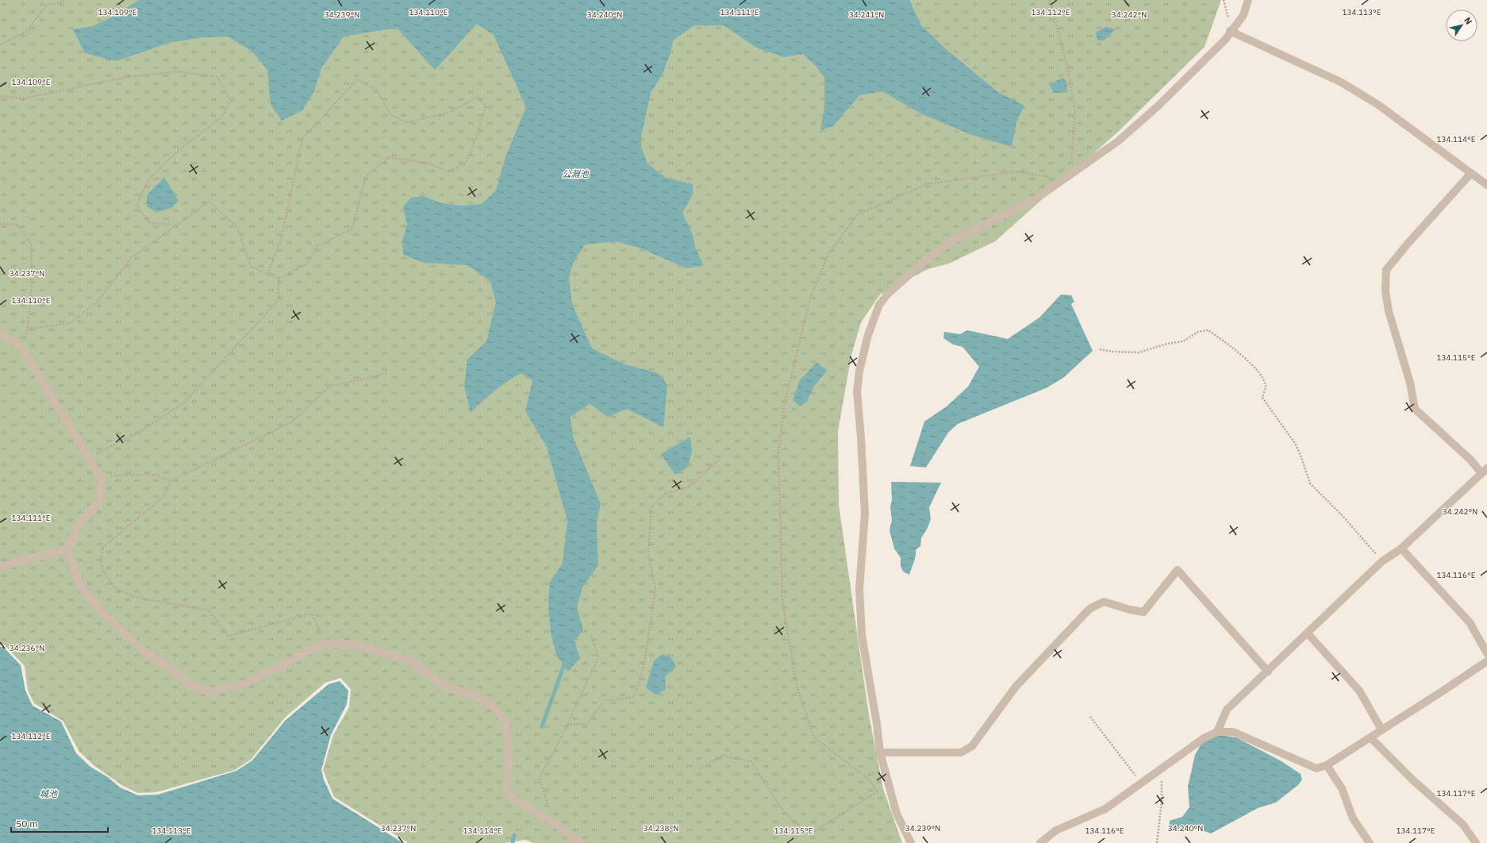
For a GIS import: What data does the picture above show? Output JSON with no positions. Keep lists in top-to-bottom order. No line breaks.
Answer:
{"water":["公淵池","城池"],"scale_bar":"50 m","north":"top right","coordinates":["134.109°E","134.110°E","134.111°E","134.113°E","134.112°E","34.239°N","34.240°N","34.241°N","34.242°N","134.114°E","34.237°N","134.115°E","134.116°E","34.236°N","134.117°E","34.238°N"]}
